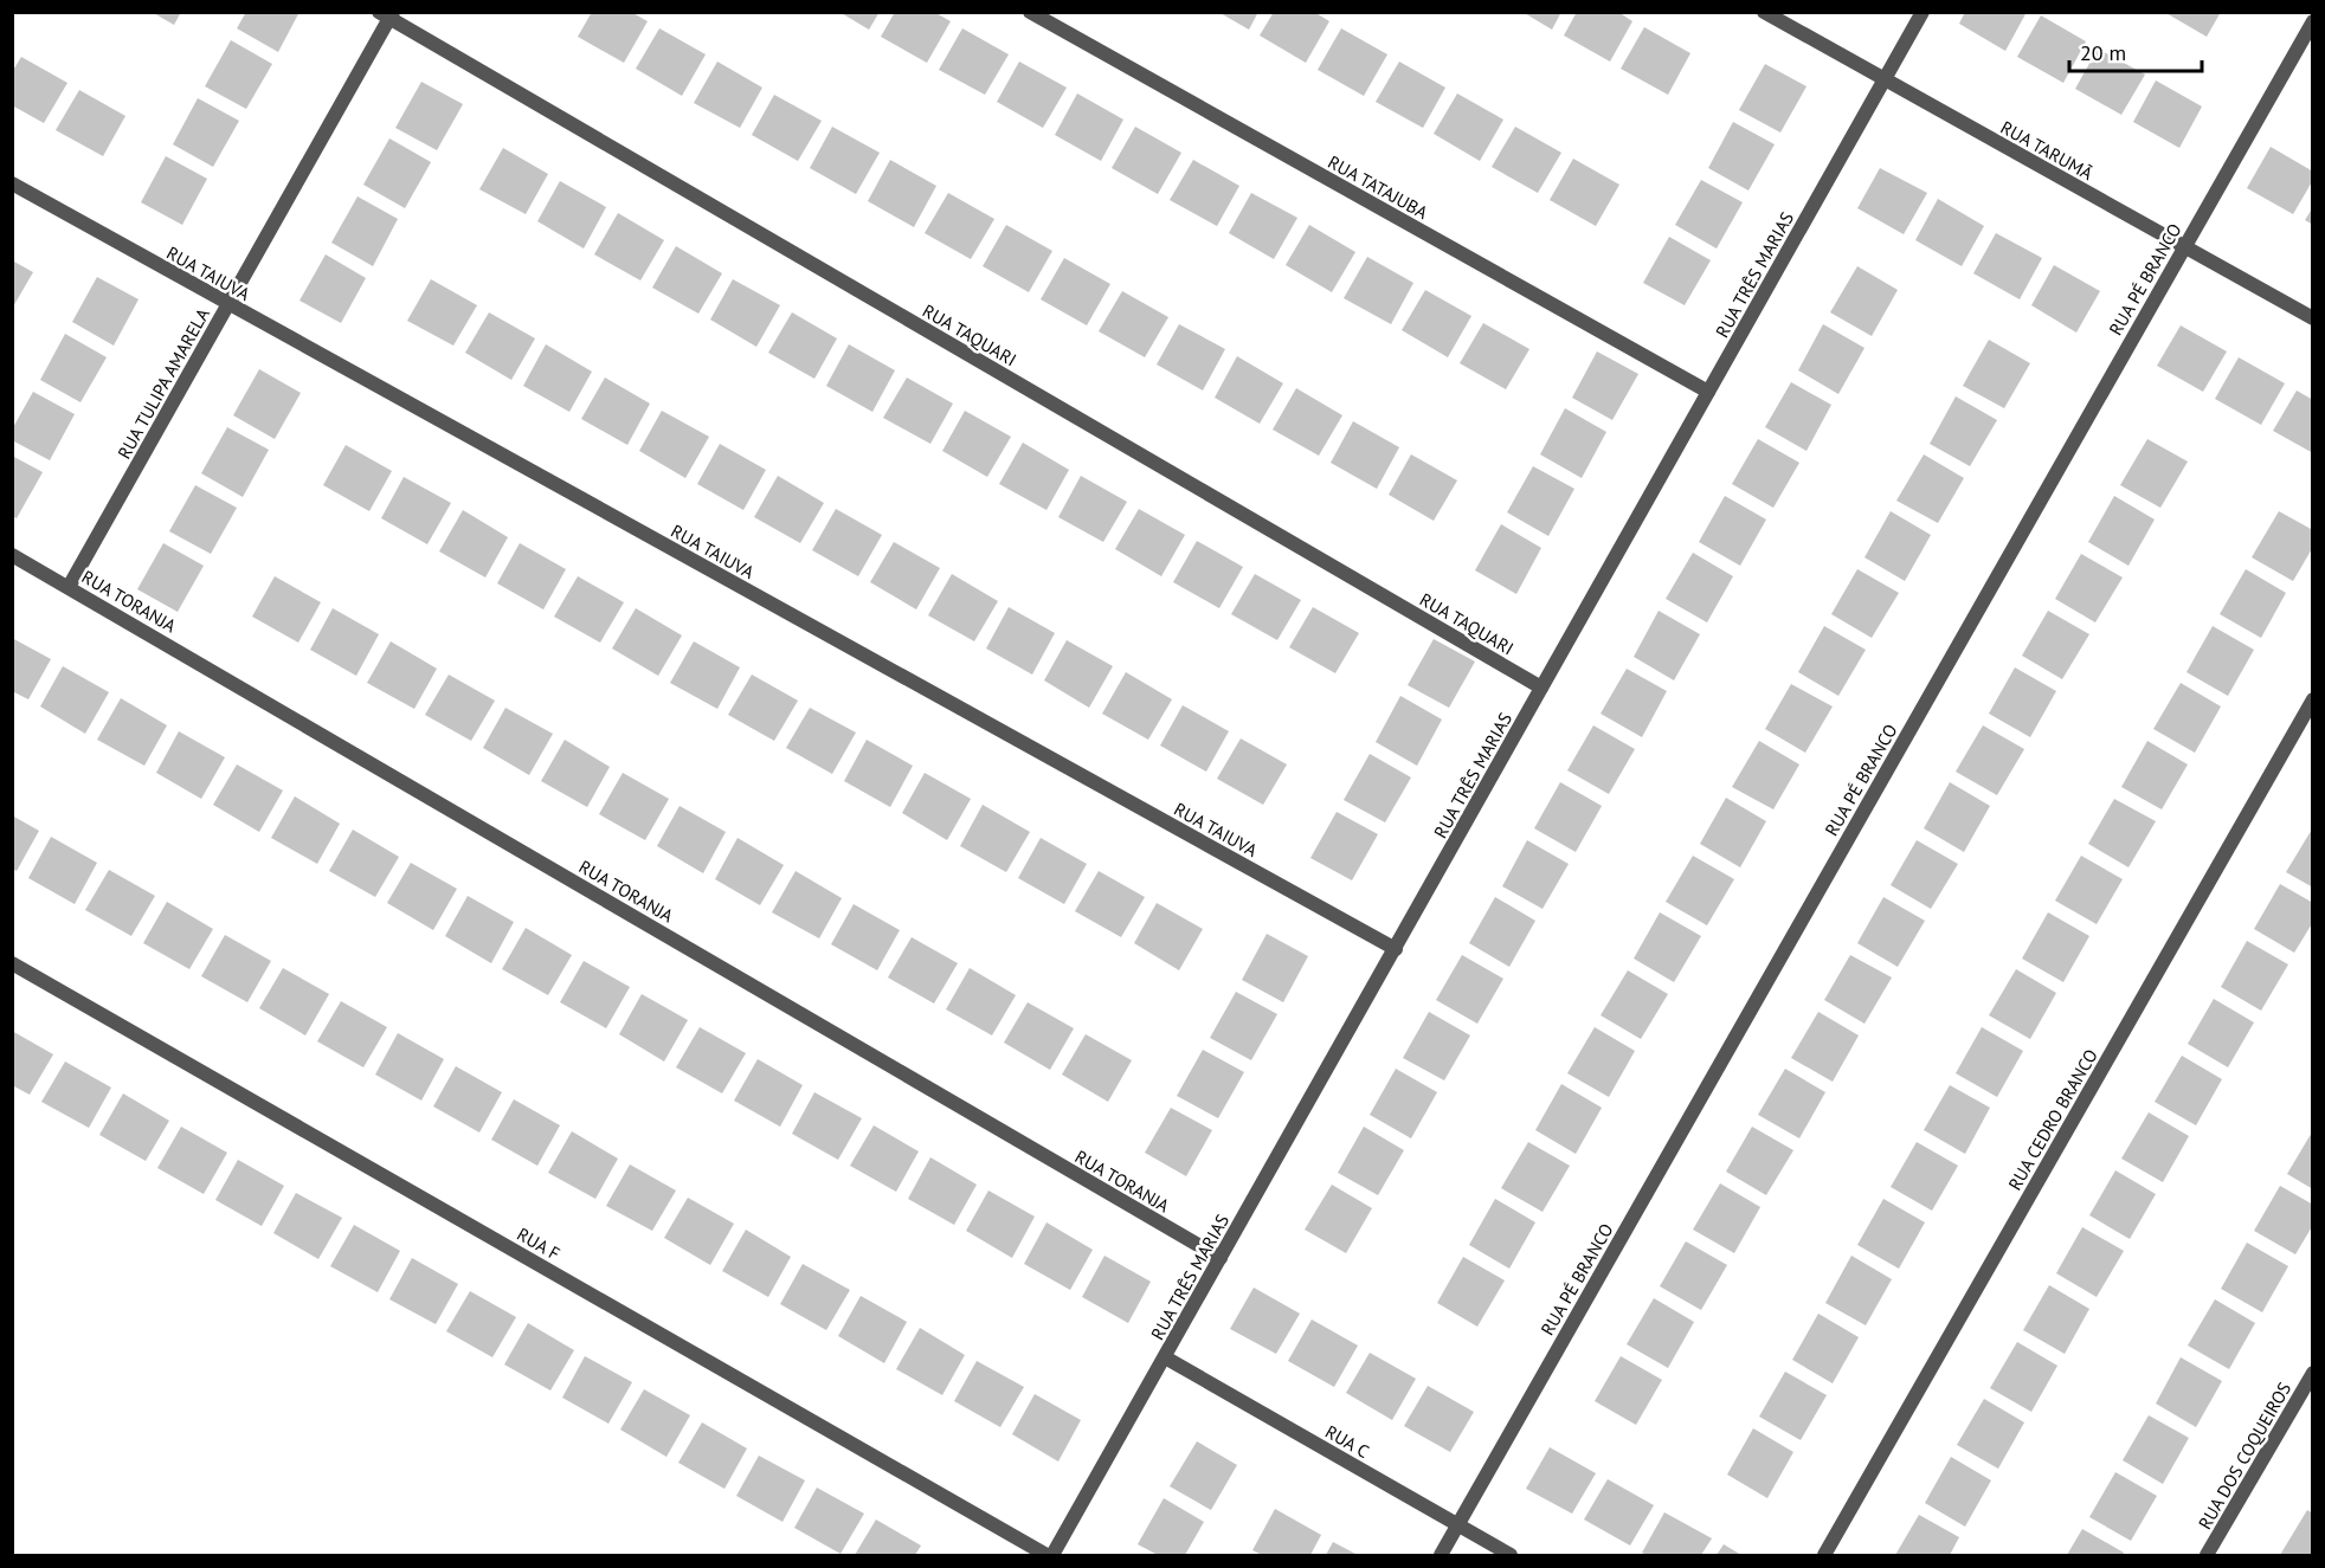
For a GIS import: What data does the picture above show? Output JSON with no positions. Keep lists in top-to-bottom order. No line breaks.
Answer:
{"streets":{"street":["RUA TARUMÃ","RUA TATAJUBA","RUA TAIUVA","RUA TRÊS MARIAS","RUA PÉ BRANCO","RUA TAQUARI","RUA TULIPA AMARELA","RUA TORANJA","RUA CEDRO BRANCO","RUA F","RUA C","RUA DOS COQUEIROS"]},"crossings":[["RUA TARUMÃ","RUA TRÊS MARIAS"],["RUA TARUMÃ","RUA PÉ BRANCO"],["RUA TATAJUBA","RUA TRÊS MARIAS"],["RUA TAIUVA","RUA TRÊS MARIAS"],["RUA TAIUVA","RUA TULIPA AMARELA"],["RUA TRÊS MARIAS","RUA TAQUARI"],["RUA TRÊS MARIAS","RUA TORANJA"],["RUA TRÊS MARIAS","RUA C"],["RUA PÉ BRANCO","RUA C"],["RUA TAQUARI","RUA TULIPA AMARELA"],["RUA TULIPA AMARELA","RUA TORANJA"]],"scale_bar":"20 m"}
